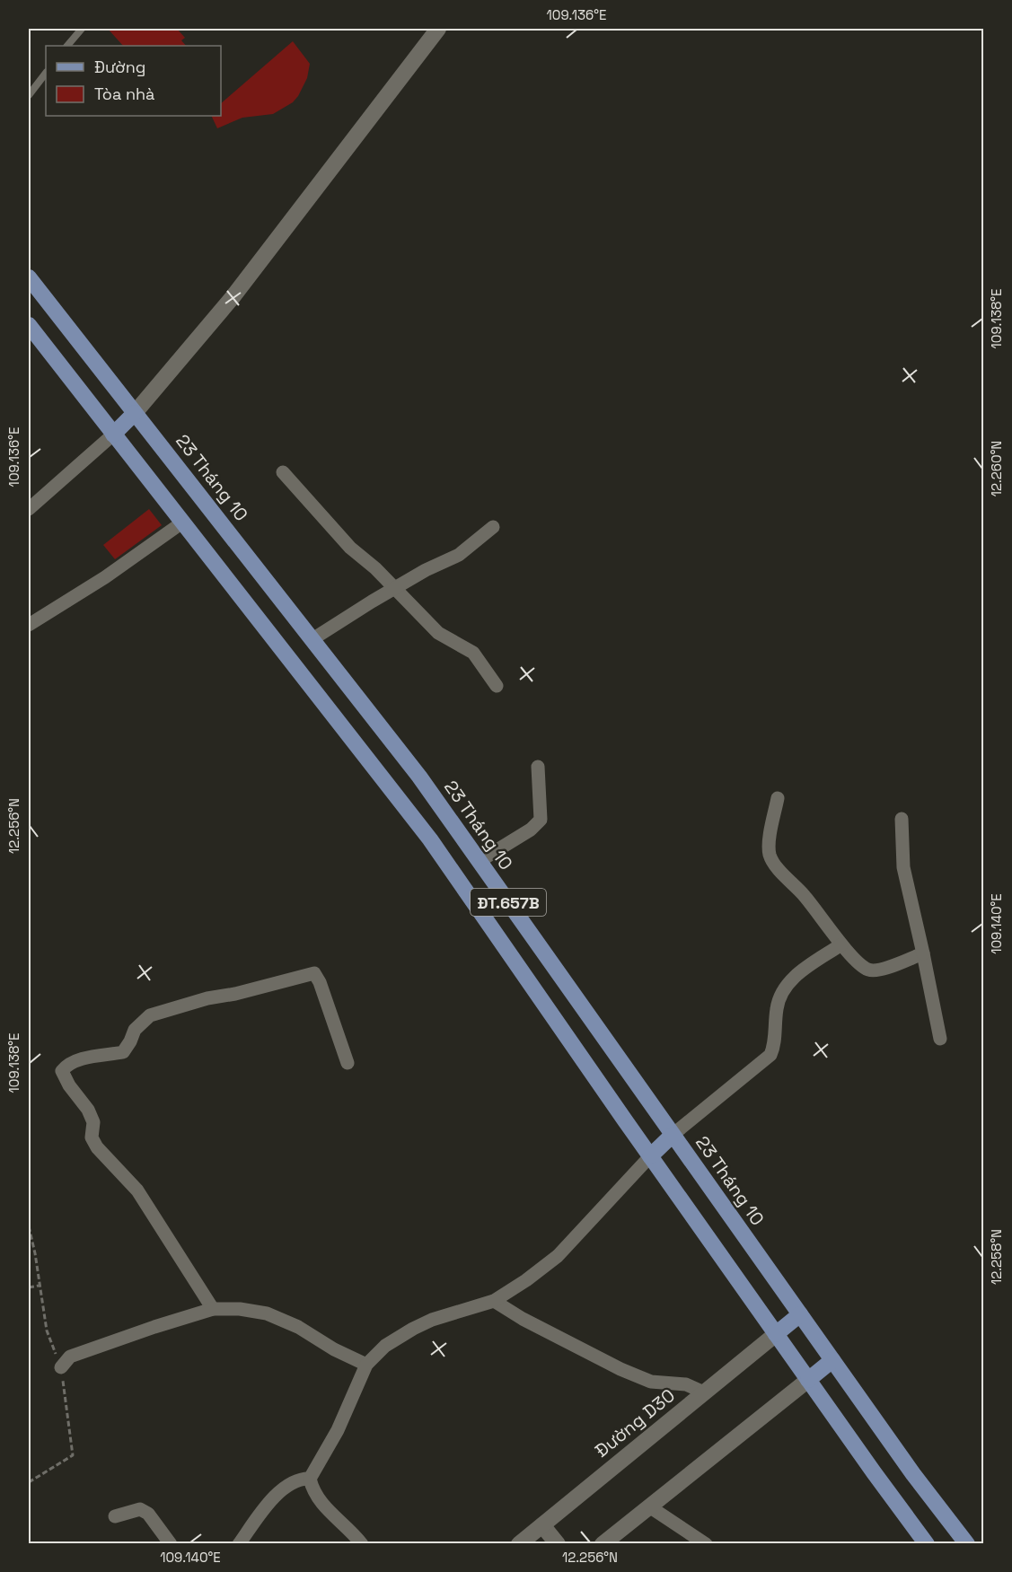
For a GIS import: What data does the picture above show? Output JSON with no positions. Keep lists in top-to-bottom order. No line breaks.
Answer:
{"streets":{"main road":["23 Tháng 10","ĐT.657B"],"street":["Đường D30"]},"crossings":[["ĐT.657B","Đường D30"]],"legend":["Đường","Tòa nhà"],"coordinates":["109.136°E","109.138°E","12.260°N","12.256°N","109.140°E","12.258°N"]}
